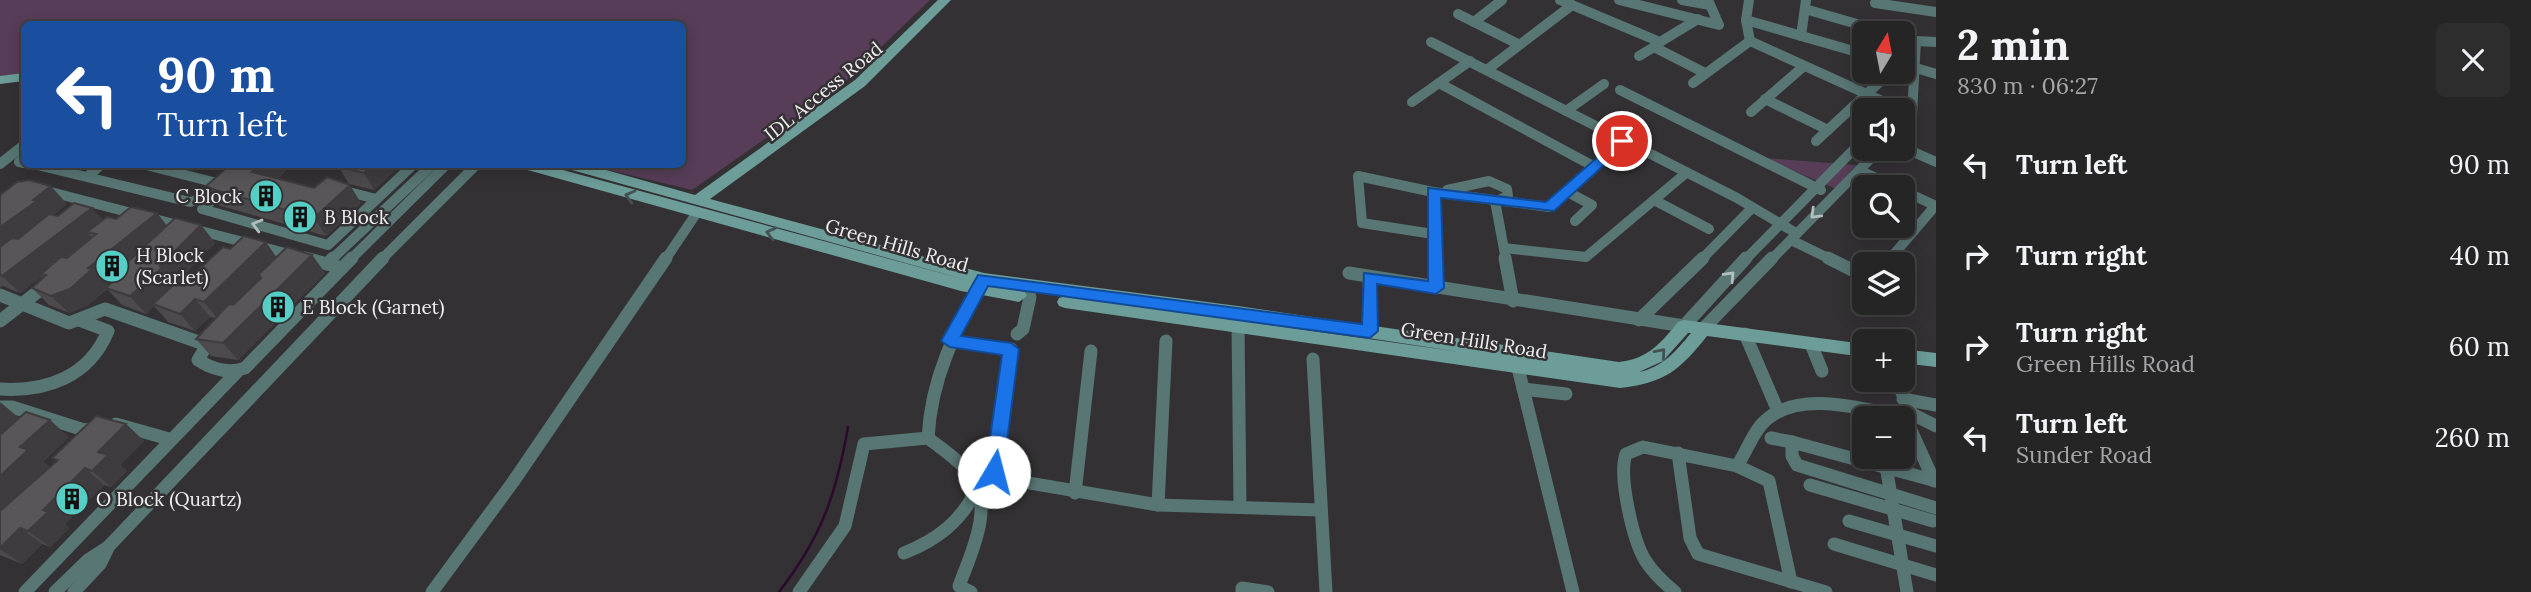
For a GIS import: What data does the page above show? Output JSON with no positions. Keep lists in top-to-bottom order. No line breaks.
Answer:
{"streets":{"street":["IDL Access Road","Green Hills Road"]},"crossings":[["IDL Access Road","Green Hills Road"]],"places":{"building":["C Block","B Block","H Block (Scarlet)","E Block (Garnet)","O Block (Quartz)"]},"north":"top","page":{"heading":["2 min","830 m · 06:27"],"map_buttons":["+","−"],"turn":["90 m","Turn left"],"list":[{"name":"Turn left","value":"90 m"},{"name":"Turn right","value":"40 m"},{"name":"Turn right","note":"Green Hills Road","value":"60 m"},{"name":"Turn left","note":"Sunder Road","value":"260 m"}]}}
